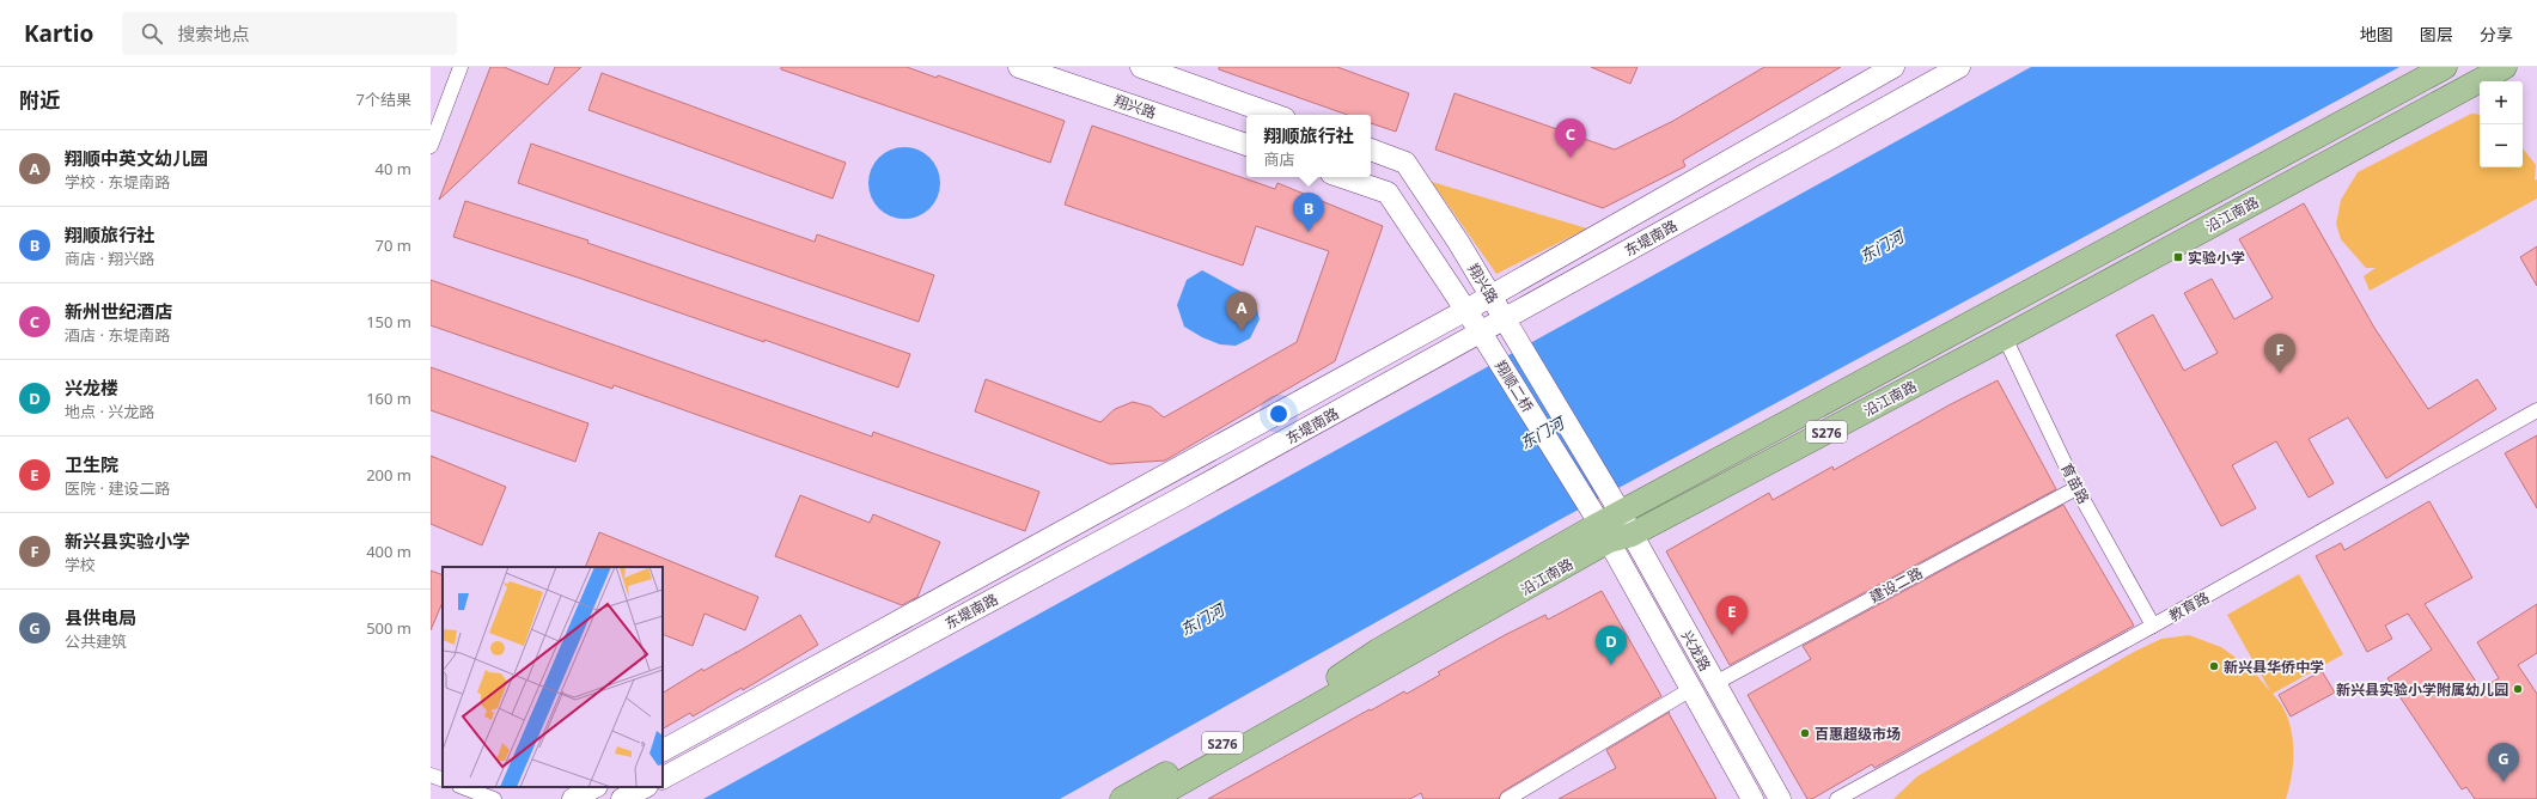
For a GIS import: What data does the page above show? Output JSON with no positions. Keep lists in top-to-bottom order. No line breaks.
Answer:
{"streets":{"main road":["翔兴路","沿江南路","东堤南路","翔顺二桥","S276","兴龙路"],"street":["育苗路","建设二路","教育路"]},"crossings":[["翔兴路","东堤南路"],["翔兴路","翔顺二桥"],["沿江南路","翔顺二桥"],["沿江南路","育苗路"],["沿江南路","兴龙路"],["东堤南路","翔顺二桥"],["翔顺二桥","兴龙路"],["育苗路","建设二路"],["育苗路","教育路"],["建设二路","兴龙路"]],"water":["东门河"],"places":{"transit":["实验小学"],"other":["新兴县华侨中学","新兴县实验小学附属幼儿园","百惠超级市场"]},"page":{"header":"Kartio","search":"搜索地点","nav":["地图","图层","分享"],"heading":["附近","7个结果"],"map_buttons":["+","−"],"popup":["翔顺旅行社","商店"],"pins":["C","B","A","F","E","D","G"],"list":[{"mark":"A","name":"翔顺中英文幼儿园","note":"学校 · 东堤南路","value":"40 m"},{"mark":"B","name":"翔顺旅行社","note":"商店 · 翔兴路","value":"70 m"},{"mark":"C","name":"新州世纪酒店","note":"酒店 · 东堤南路","value":"150 m"},{"mark":"D","name":"兴龙楼","note":"地点 · 兴龙路","value":"160 m"},{"mark":"E","name":"卫生院","note":"医院 · 建设二路","value":"200 m"},{"mark":"F","name":"新兴县实验小学","note":"学校","value":"400 m"},{"mark":"G","name":"县供电局","note":"公共建筑","value":"500 m"}]}}
